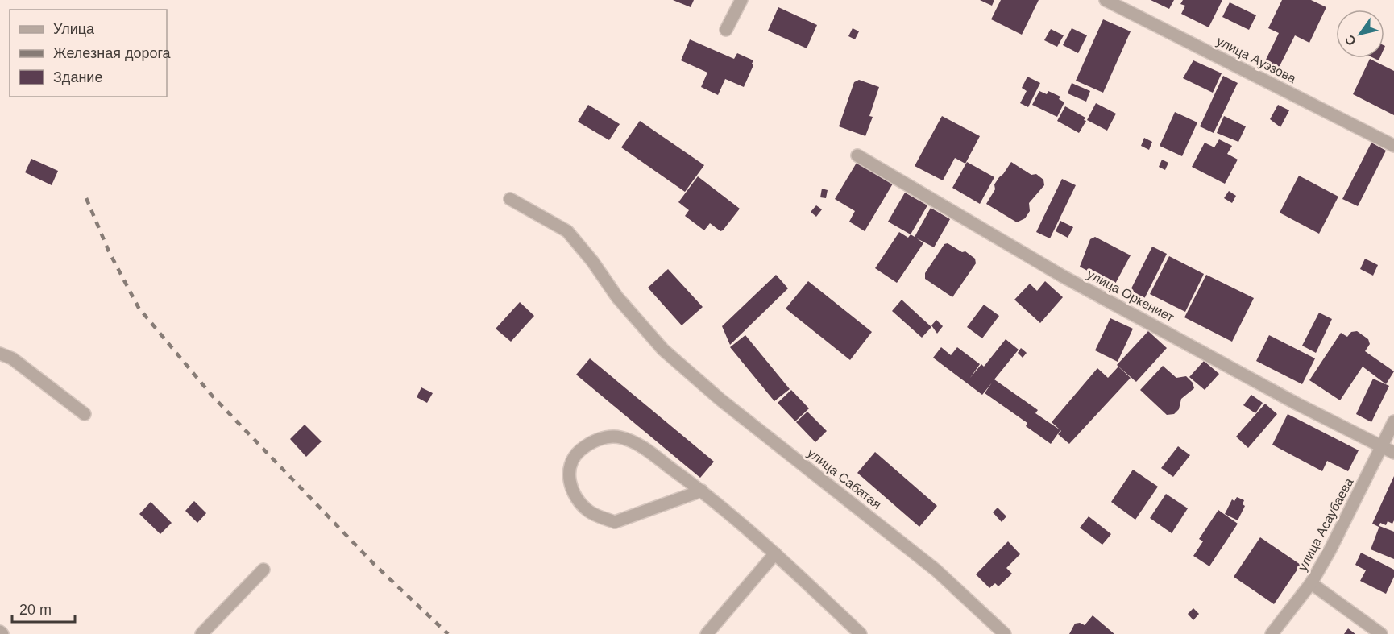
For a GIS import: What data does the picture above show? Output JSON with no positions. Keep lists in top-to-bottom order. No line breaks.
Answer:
{"streets":{"street":["улица Ауэзова","улица Оркениет","улица Сабатая","улица Асаубаева"]},"crossings":[["улица Оркениет","улица Асаубаева"]],"legend":["Улица","Железная дорога","Здание"],"scale_bar":"20 m","north":"bottom left"}
